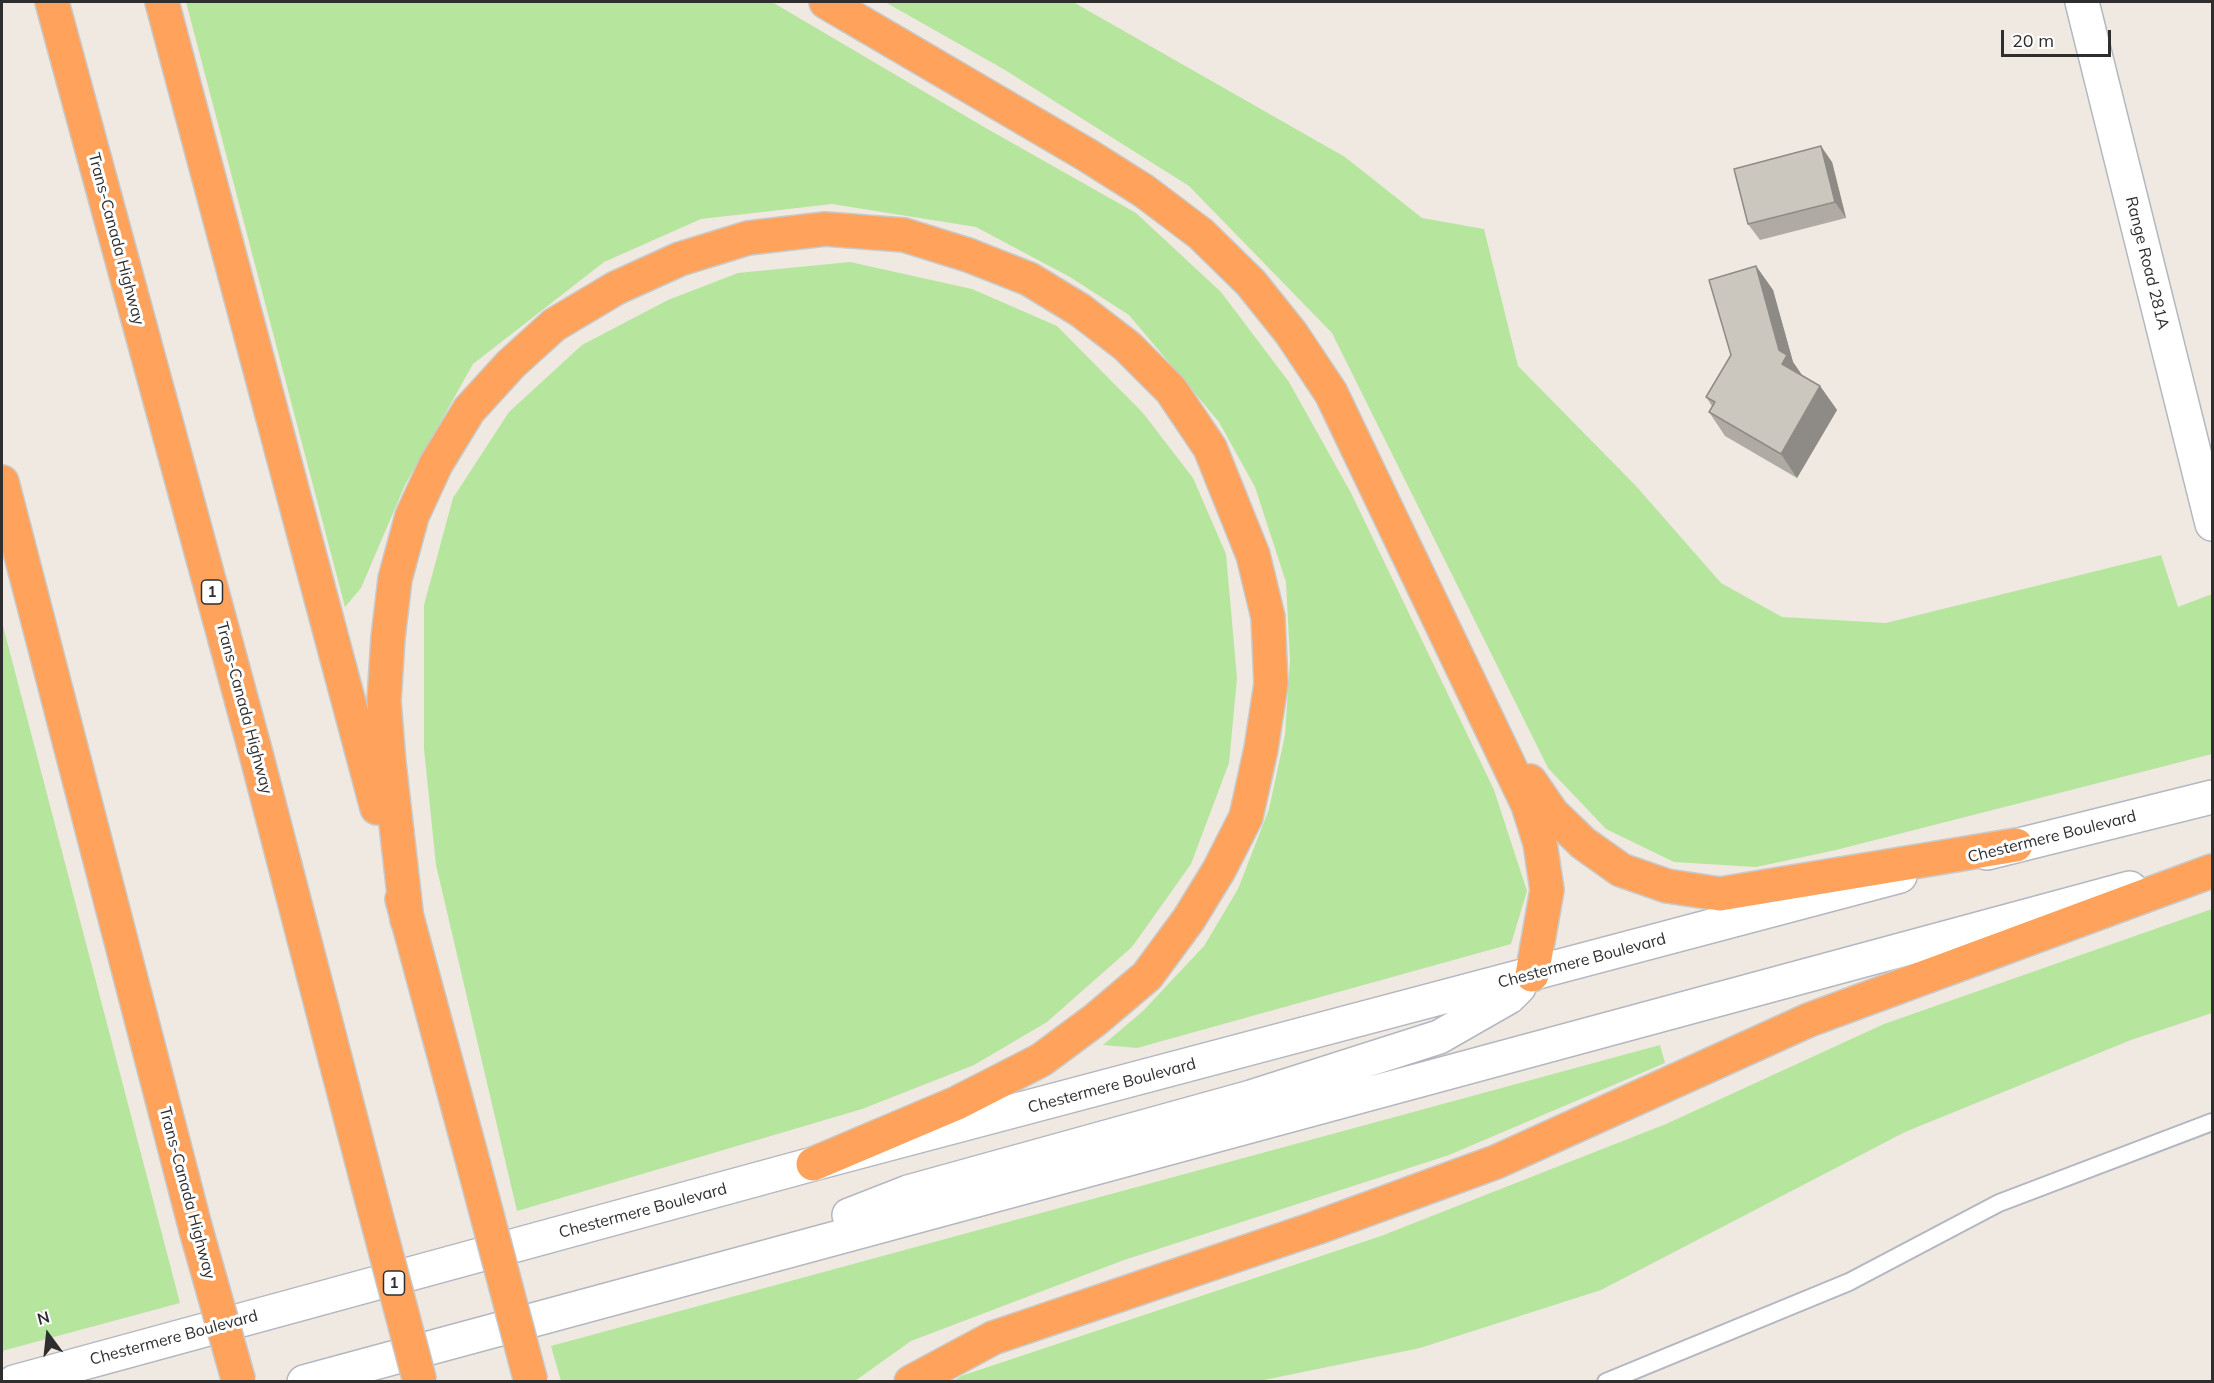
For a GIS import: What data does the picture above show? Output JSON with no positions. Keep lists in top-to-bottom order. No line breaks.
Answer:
{"streets":{"highway":["Trans-Canada Highway","1"],"main road":["Range Road 281A","Chestermere Boulevard"]},"scale_bar":"20 m","north":"top"}
